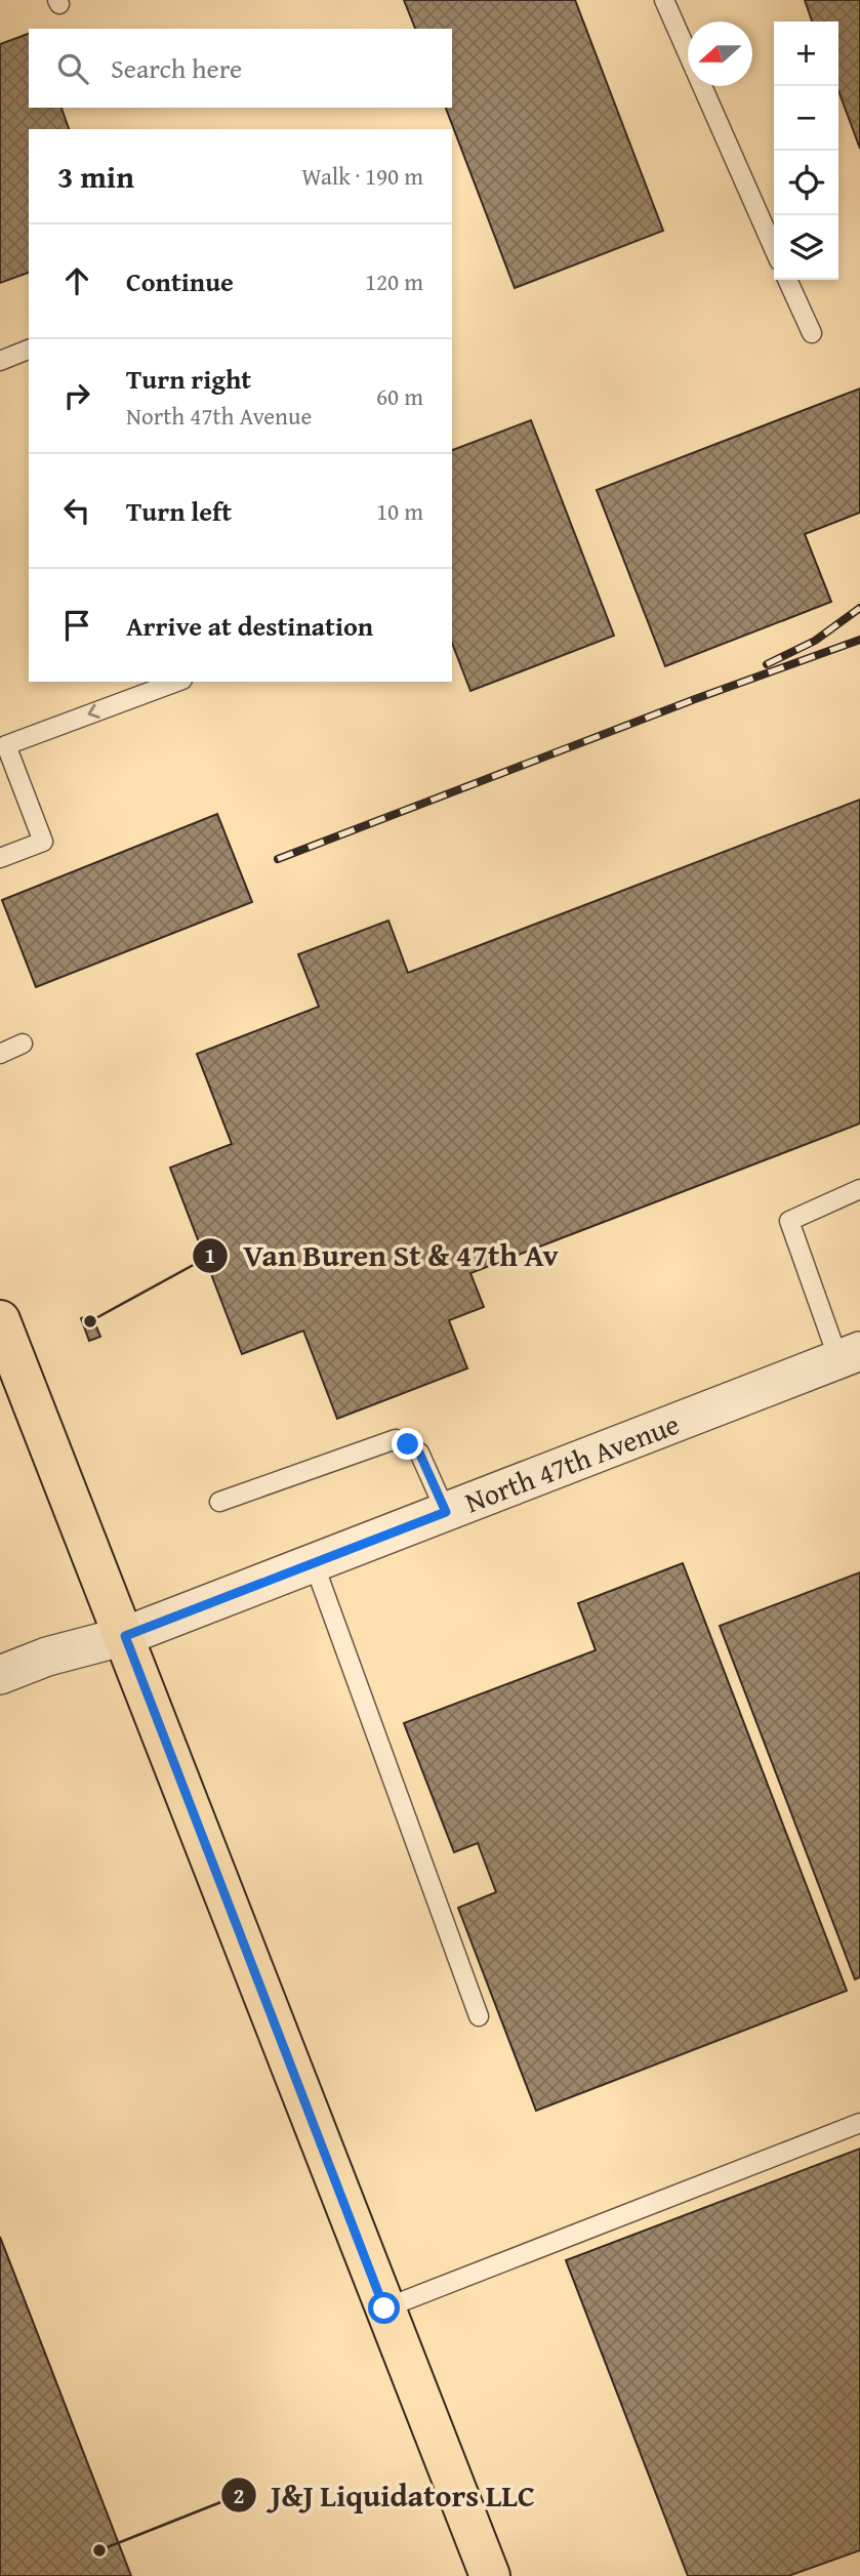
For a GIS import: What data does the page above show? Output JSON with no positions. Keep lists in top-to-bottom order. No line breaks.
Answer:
{"streets":{"street":["North 47th Avenue"]},"places":["Van Buren St & 47th Av","J&J Liquidators LLC"],"north":"left","page":{"map_buttons":["+","−"],"search":"Search here","heading":["3 min","Walk · 190 m"],"list":[["Continue","120 m"],["Turn right","North 47th Avenue","60 m"],["Turn left","10 m"],"Arrive at destination"]}}
